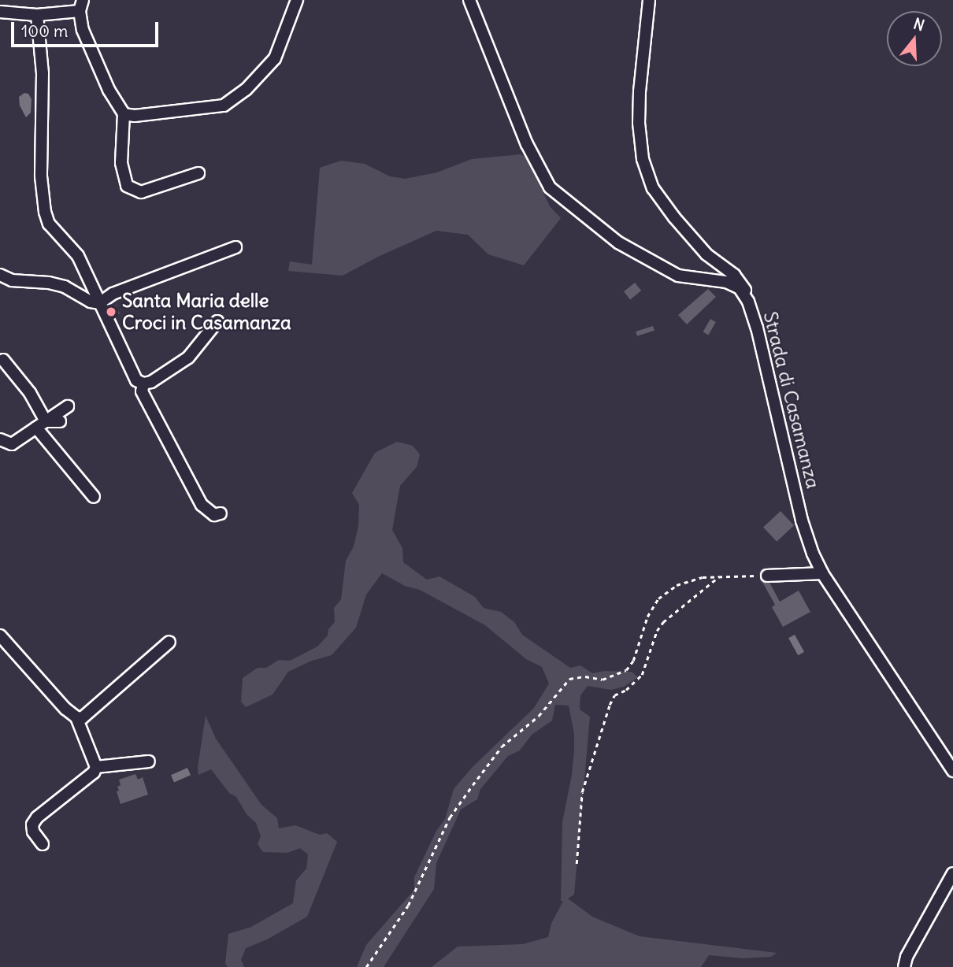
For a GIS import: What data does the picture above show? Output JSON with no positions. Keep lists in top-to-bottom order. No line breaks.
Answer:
{"streets":{"street":["Strada di Casamanza"]},"places":["Santa Maria delle Croci in Casamanza"],"scale_bar":"100 m","north":"top"}
